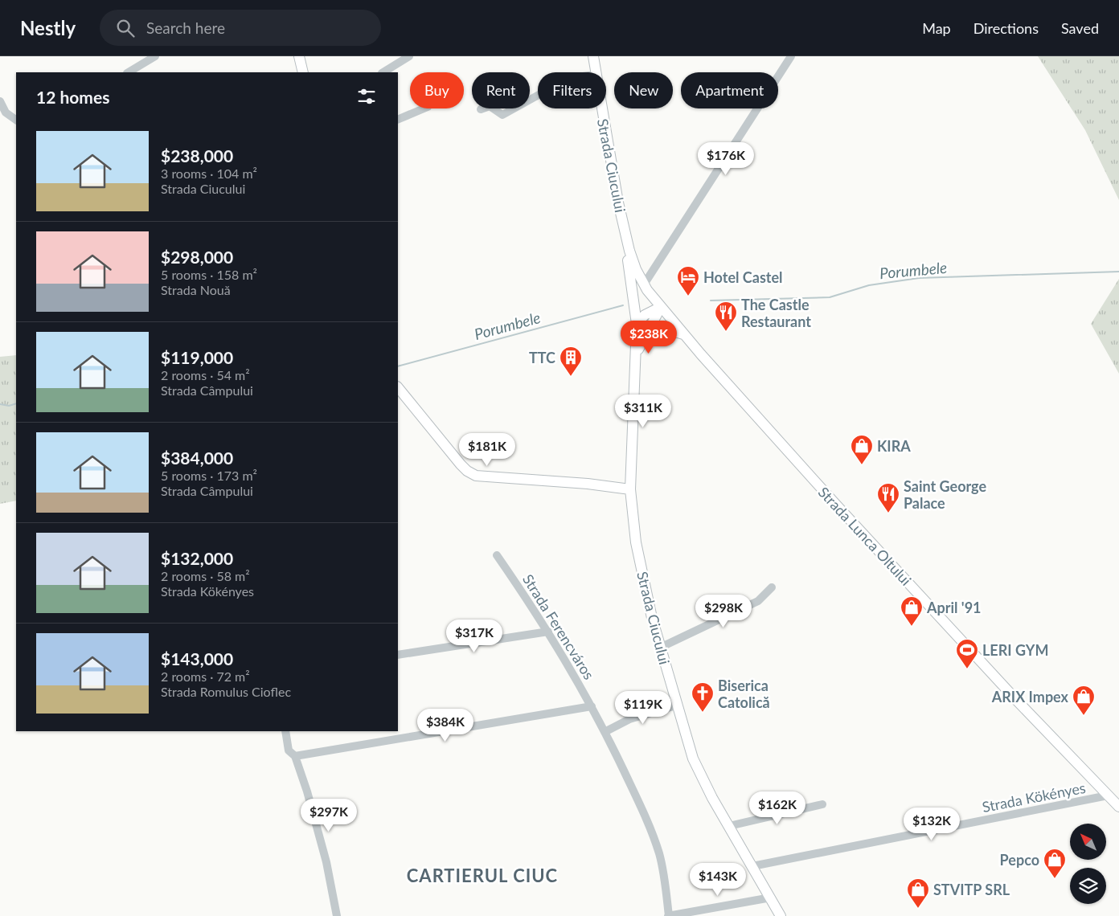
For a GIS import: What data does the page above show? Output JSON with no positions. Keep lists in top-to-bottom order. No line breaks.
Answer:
{"streets":{"main road":["Strada Ciucului","Strada Lunca Oltului"],"street":["Strada Ferencváros","Strada Kökényes"]},"crossings":[["Strada Ciucului","Strada Lunca Oltului"],["Strada Ciucului","Strada Kökényes"],["Strada Lunca Oltului","Strada Kökényes"]],"districts":["CARTIERUL CIUC"],"water":["Porumbele"],"places":{"hotel":["Hotel Castel"],"restaurant":["The Castle Restaurant","Saint George Palace"],"building":["TTC"],"shop":["KIRA","April '91","ARIX Impex","Pepco","STVITP SRL"],"sports":["LERI GYM"],"church":["Biserica Catolică"]},"north":"top left","page":{"header":"Nestly","search":"Search here","nav":["Map","Directions","Saved"],"chip":["Buy","Rent","Filters","New","Apartment"],"heading":"12 homes","list":[{"name":"$238,000","note":"3 rooms · 104 m² · Strada Ciucului"},{"name":"$298,000","note":"5 rooms · 158 m² · Strada Nouă"},{"name":"$119,000","note":"2 rooms · 54 m² · Strada Câmpului"},{"name":"$384,000","note":"5 rooms · 173 m² · Strada Câmpului"},{"name":"$132,000","note":"2 rooms · 58 m² · Strada Kökényes"},{"name":"$143,000","note":"2 rooms · 72 m² · Strada Romulus Cioflec"}],"price":["$176K","$238K","$311K","$181K","$298K","$317K","$119K","$384K","$162K","$297K","$132K","$143K"]}}
